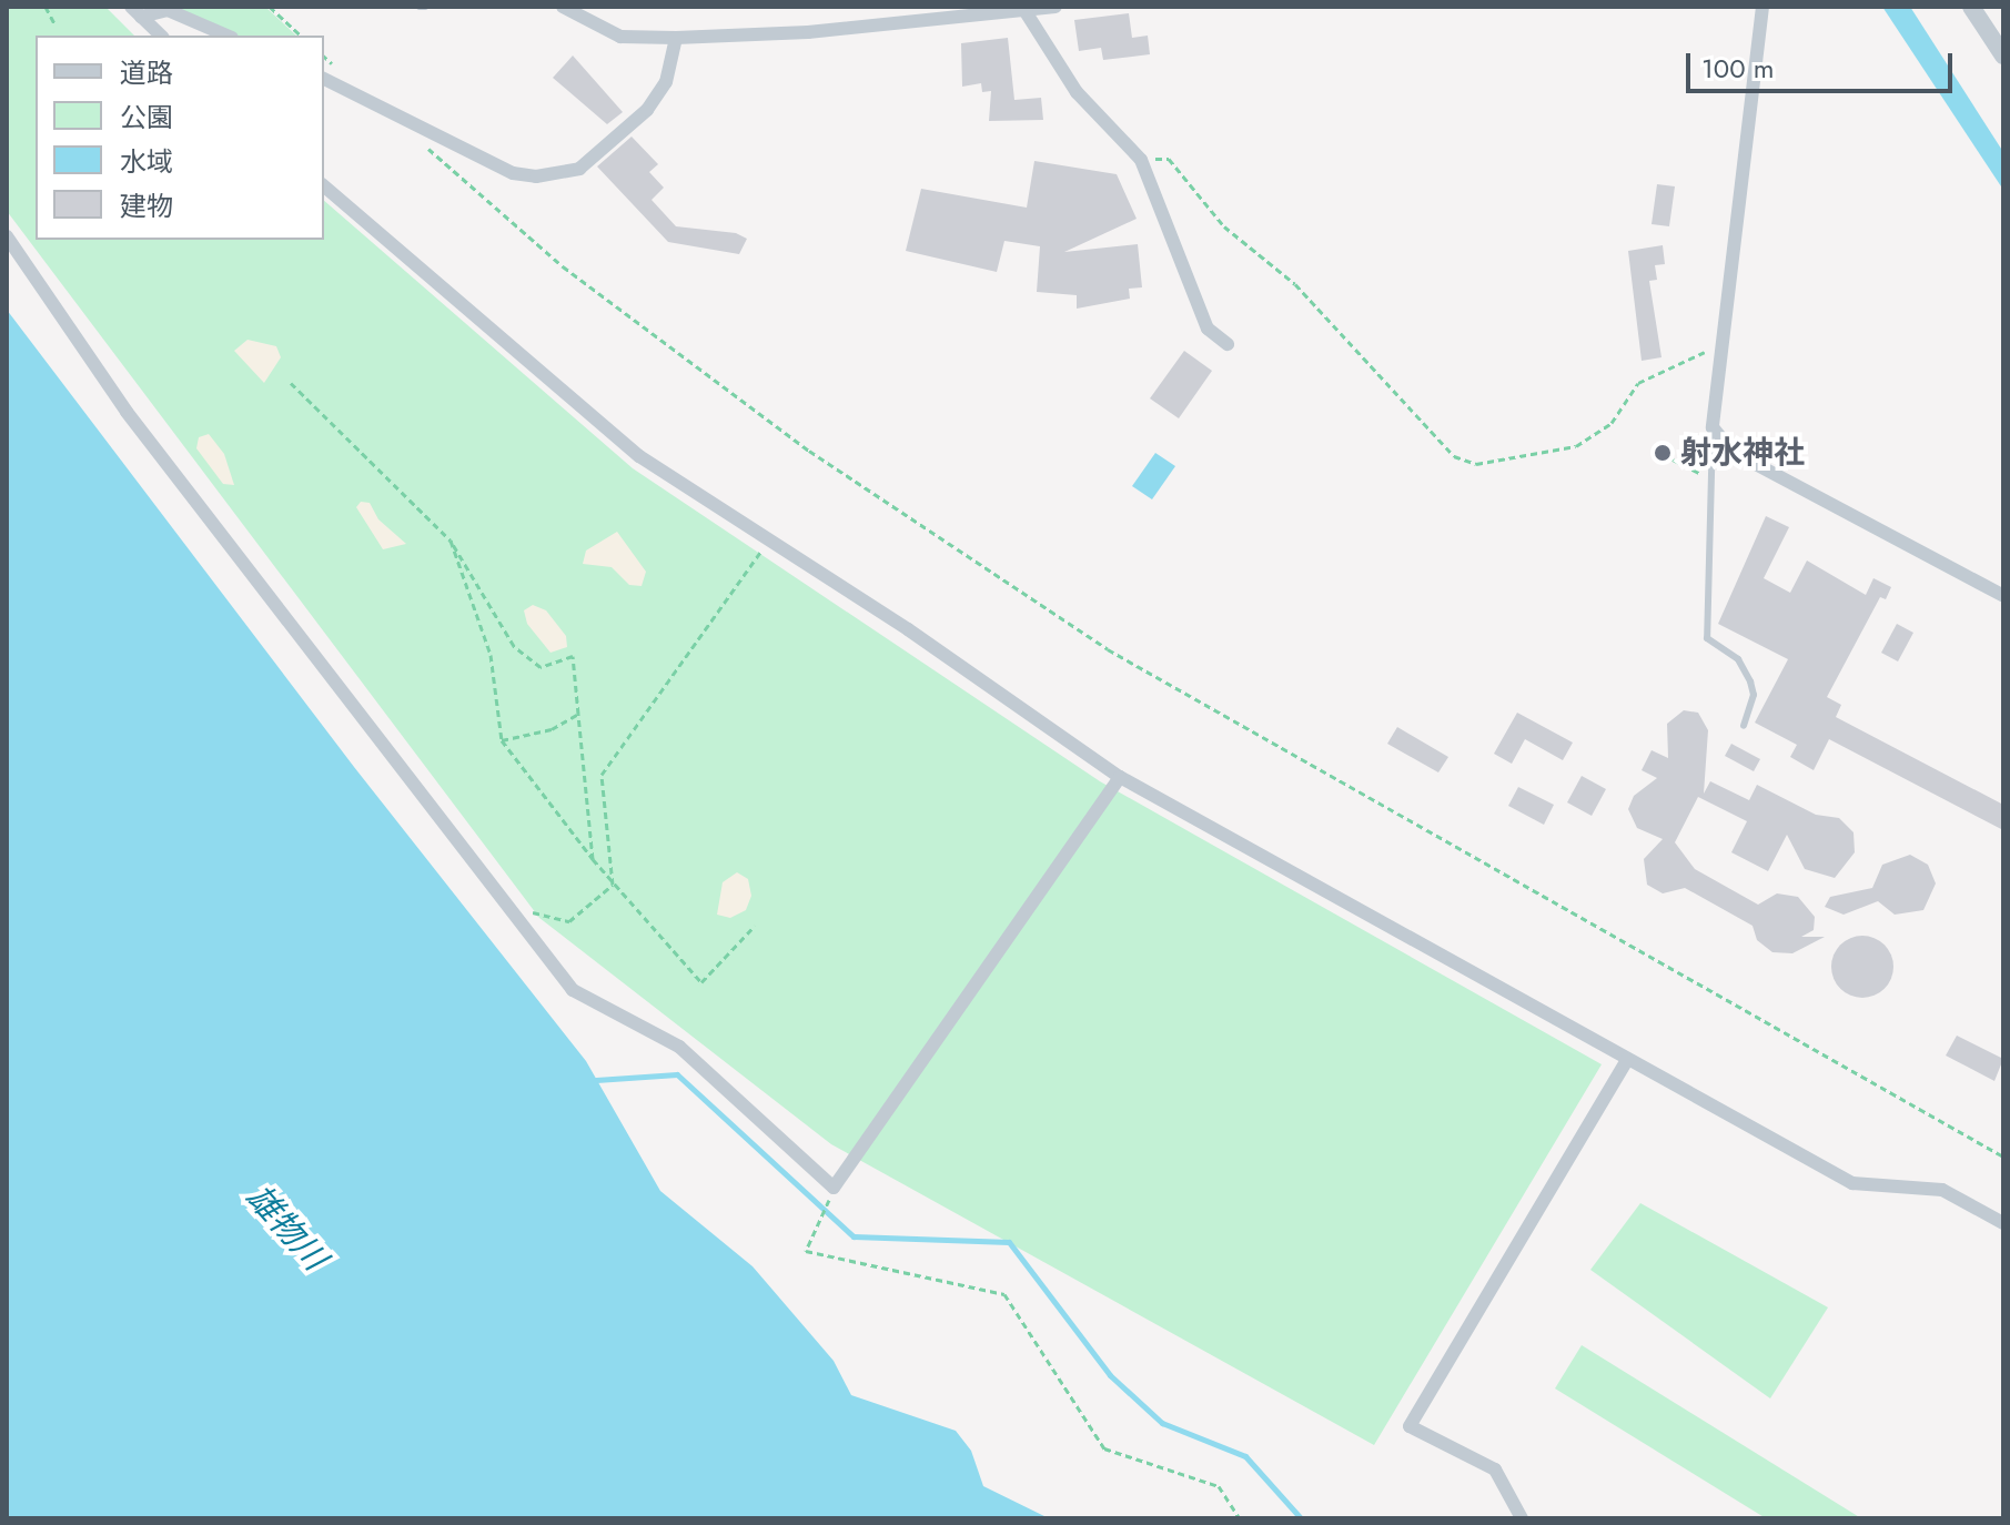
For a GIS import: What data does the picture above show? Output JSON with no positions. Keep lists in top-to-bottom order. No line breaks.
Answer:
{"water":["雄物川"],"places":["射水神社"],"legend":["道路","公園","水域","建物"],"scale_bar":"100 m"}
